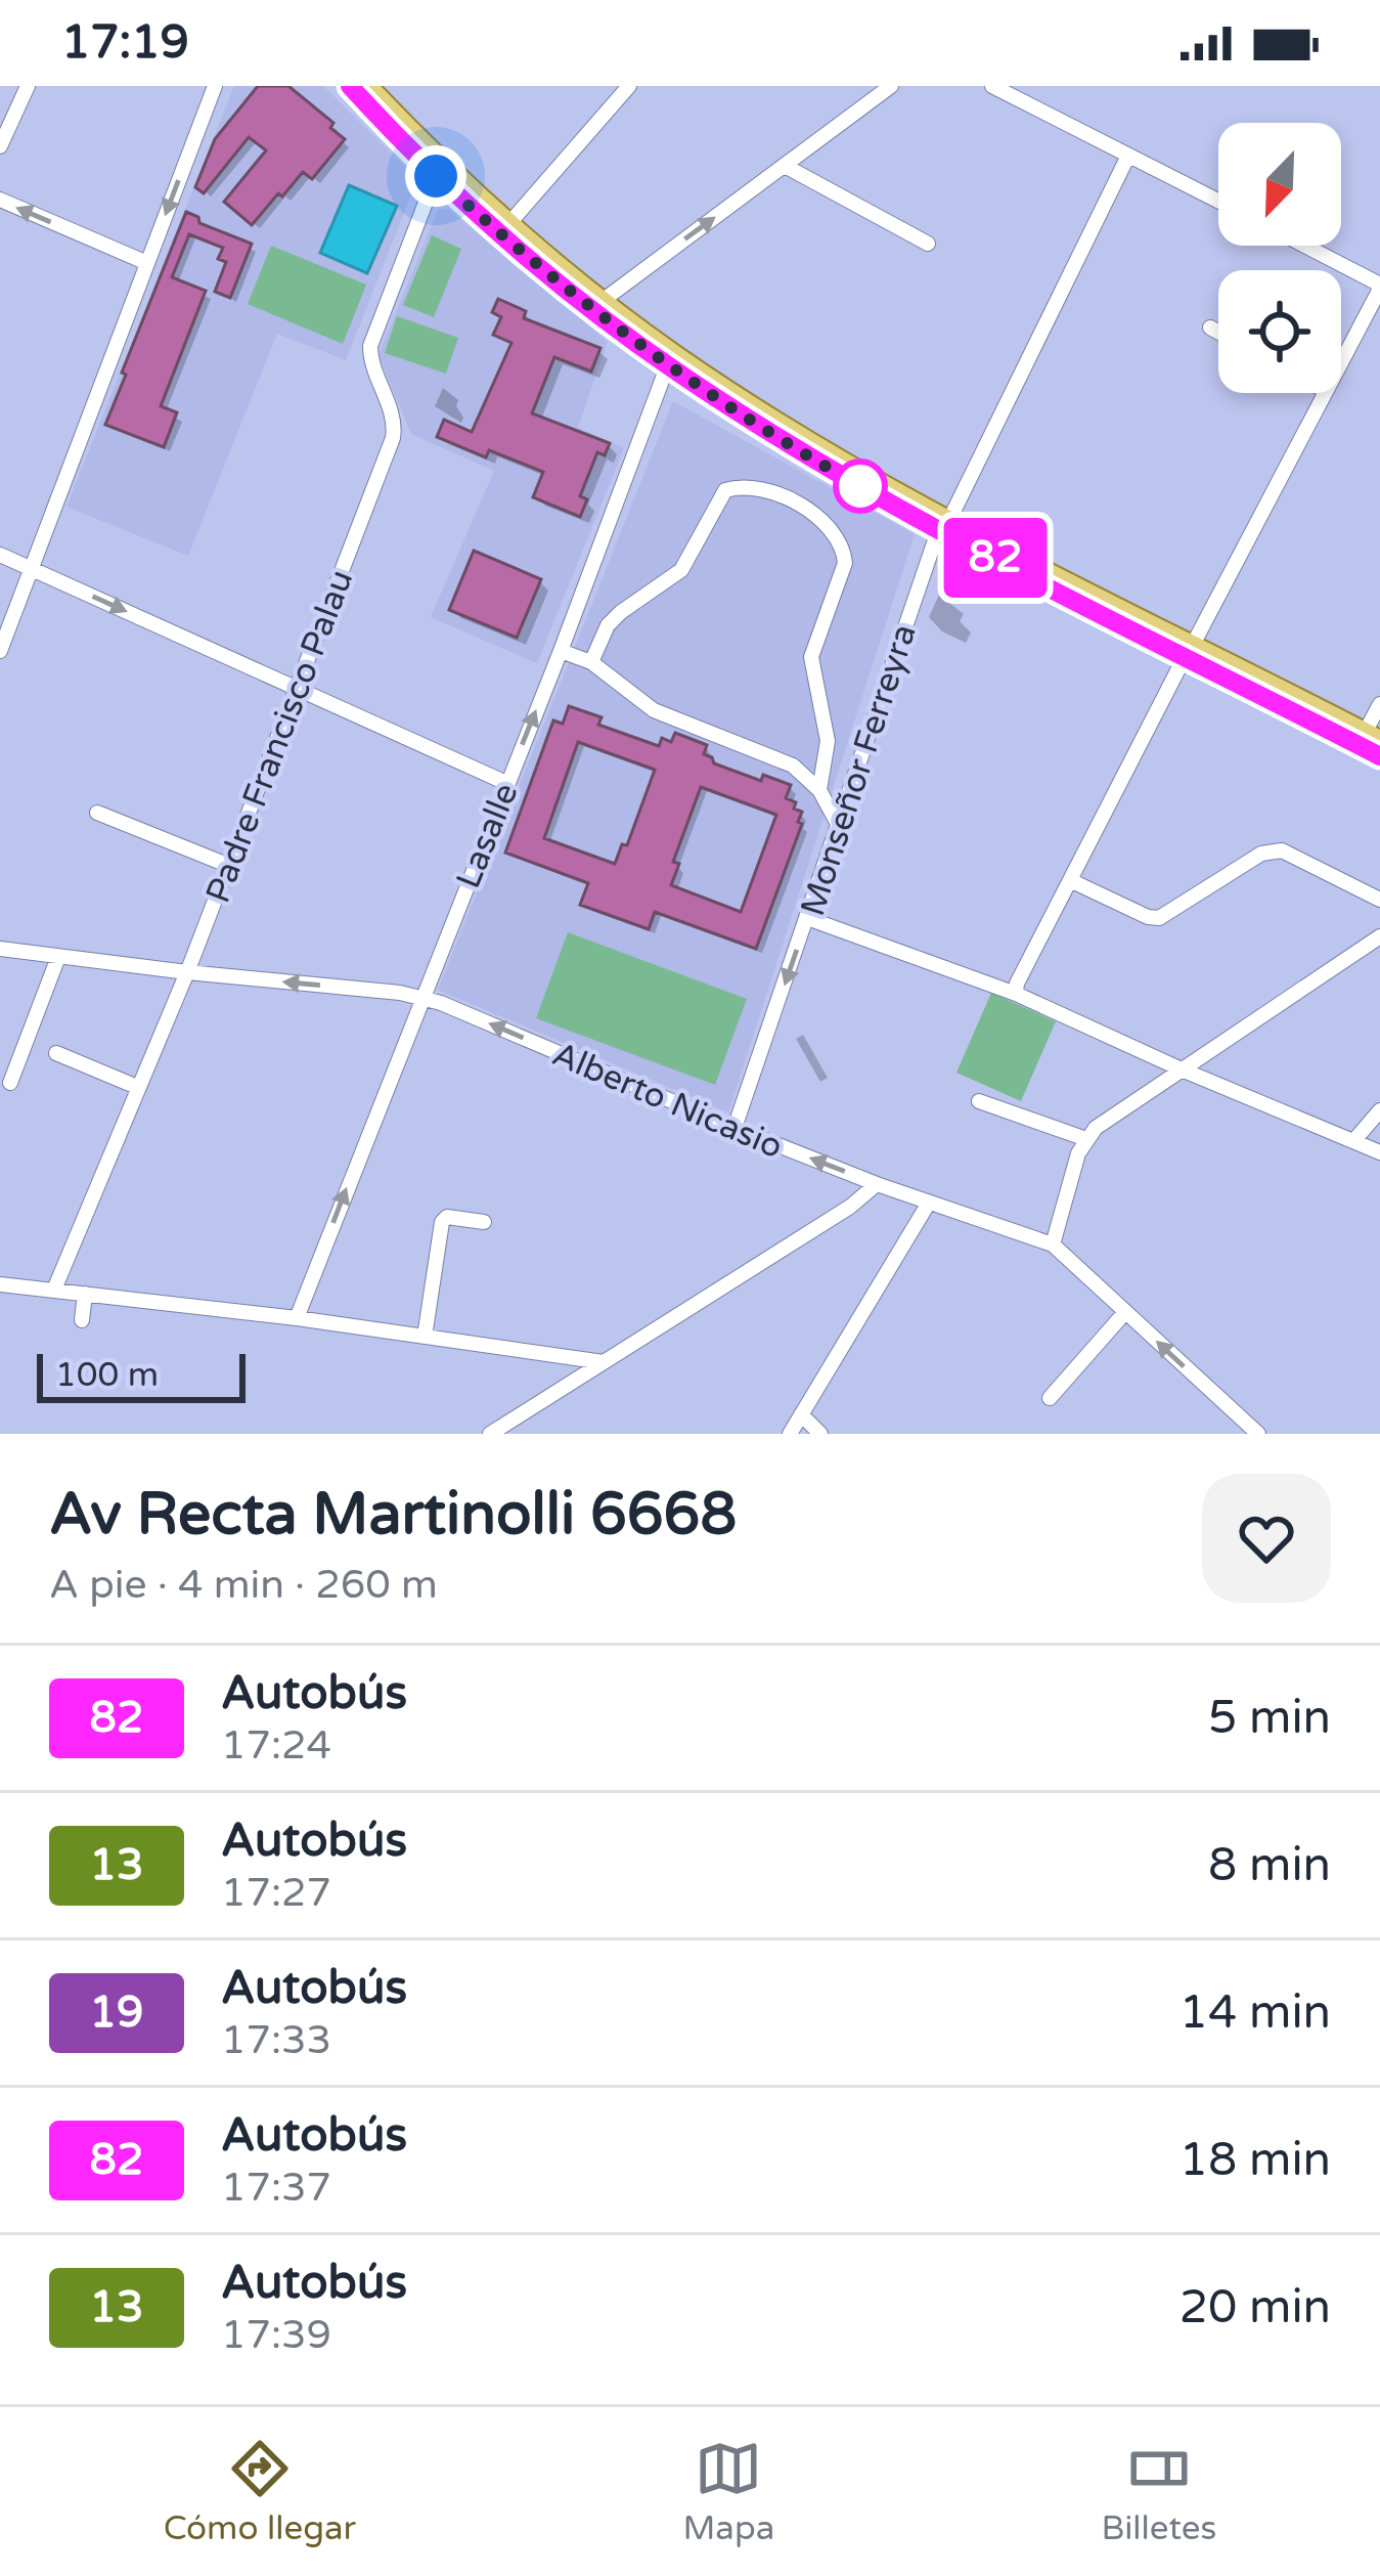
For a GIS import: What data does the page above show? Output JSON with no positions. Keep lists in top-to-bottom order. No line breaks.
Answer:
{"streets":{"street":["Padre Francisco Palau","Monseñor Ferreyra","Lasalle","Alberto Nicasio"]},"crossings":[["Padre Francisco Palau","Alberto Nicasio"],["Monseñor Ferreyra","Alberto Nicasio"],["Lasalle","Alberto Nicasio"]],"one_way":["Lasalle","Alberto Nicasio"],"lines":["bus line 82"],"scale_bar":"100 m","north":"bottom left","page":{"status":"17:19","on_map":"82","scale":"100 m","heading":["Av Recta Martinolli 6668","A pie · 4 min · 260 m"],"list":[{"mark":"82","name":"Autobús","note":"17:24","value":"5 min"},{"mark":"13","name":"Autobús","note":"17:27","value":"8 min"},{"mark":"19","name":"Autobús","note":"17:33","value":"14 min"},{"mark":"82","name":"Autobús","note":"17:37","value":"18 min"},{"mark":"13","name":"Autobús","note":"17:39","value":"20 min"}],"tabs":["Cómo llegar","Mapa","Billetes"]}}
